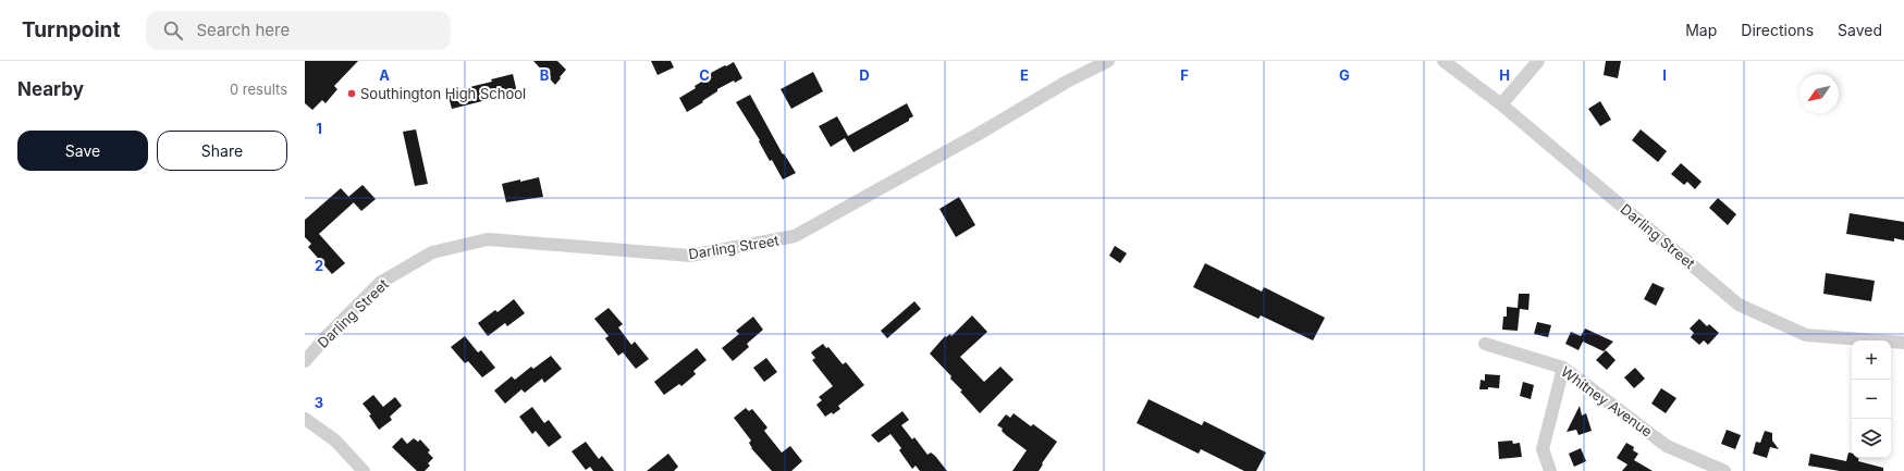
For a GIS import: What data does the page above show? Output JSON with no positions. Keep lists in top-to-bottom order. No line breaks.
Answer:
{"streets":{"street":["Darling Street","Whitney Avenue"]},"places":["Southington High School"],"north":"bottom left","page":{"header":"Turnpoint","search":"Search here","nav":["Map","Directions","Saved"],"heading":["Nearby","0 results"],"buttons":["Save","Share"],"map_buttons":["+","−"]},"grid":{"columns":["A","B","C","D","E","F","G","H","I"],"rows":["1","2","3"]}}
